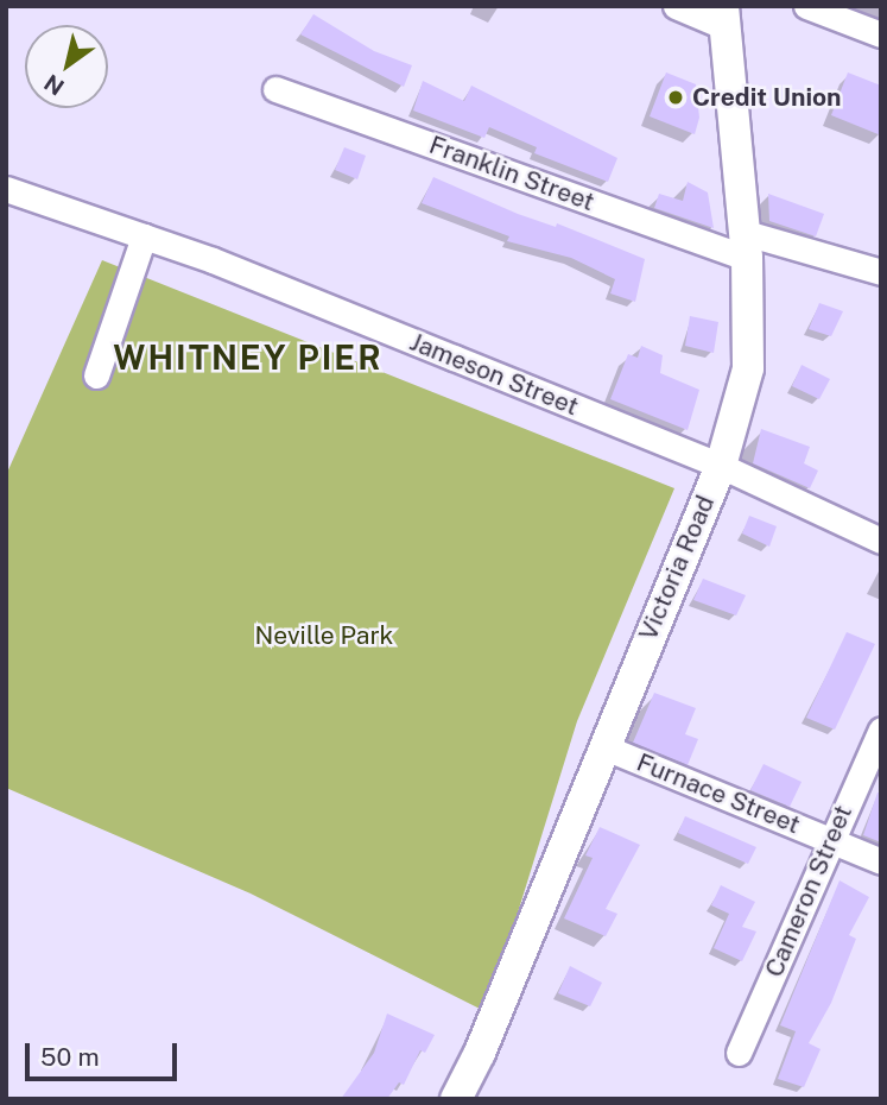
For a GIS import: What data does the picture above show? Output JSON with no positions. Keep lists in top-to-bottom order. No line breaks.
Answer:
{"streets":{"main road":["Victoria Road"],"street":["Franklin Street","Jameson Street","Furnace Street","Cameron Street"]},"crossings":[["Franklin Street","Victoria Road"],["Jameson Street","Victoria Road"],["Victoria Road","Furnace Street"],["Furnace Street","Cameron Street"]],"districts":["WHITNEY PIER"],"parks":["Neville Park"],"places":["Credit Union"],"scale_bar":"50 m","north":"bottom left"}
